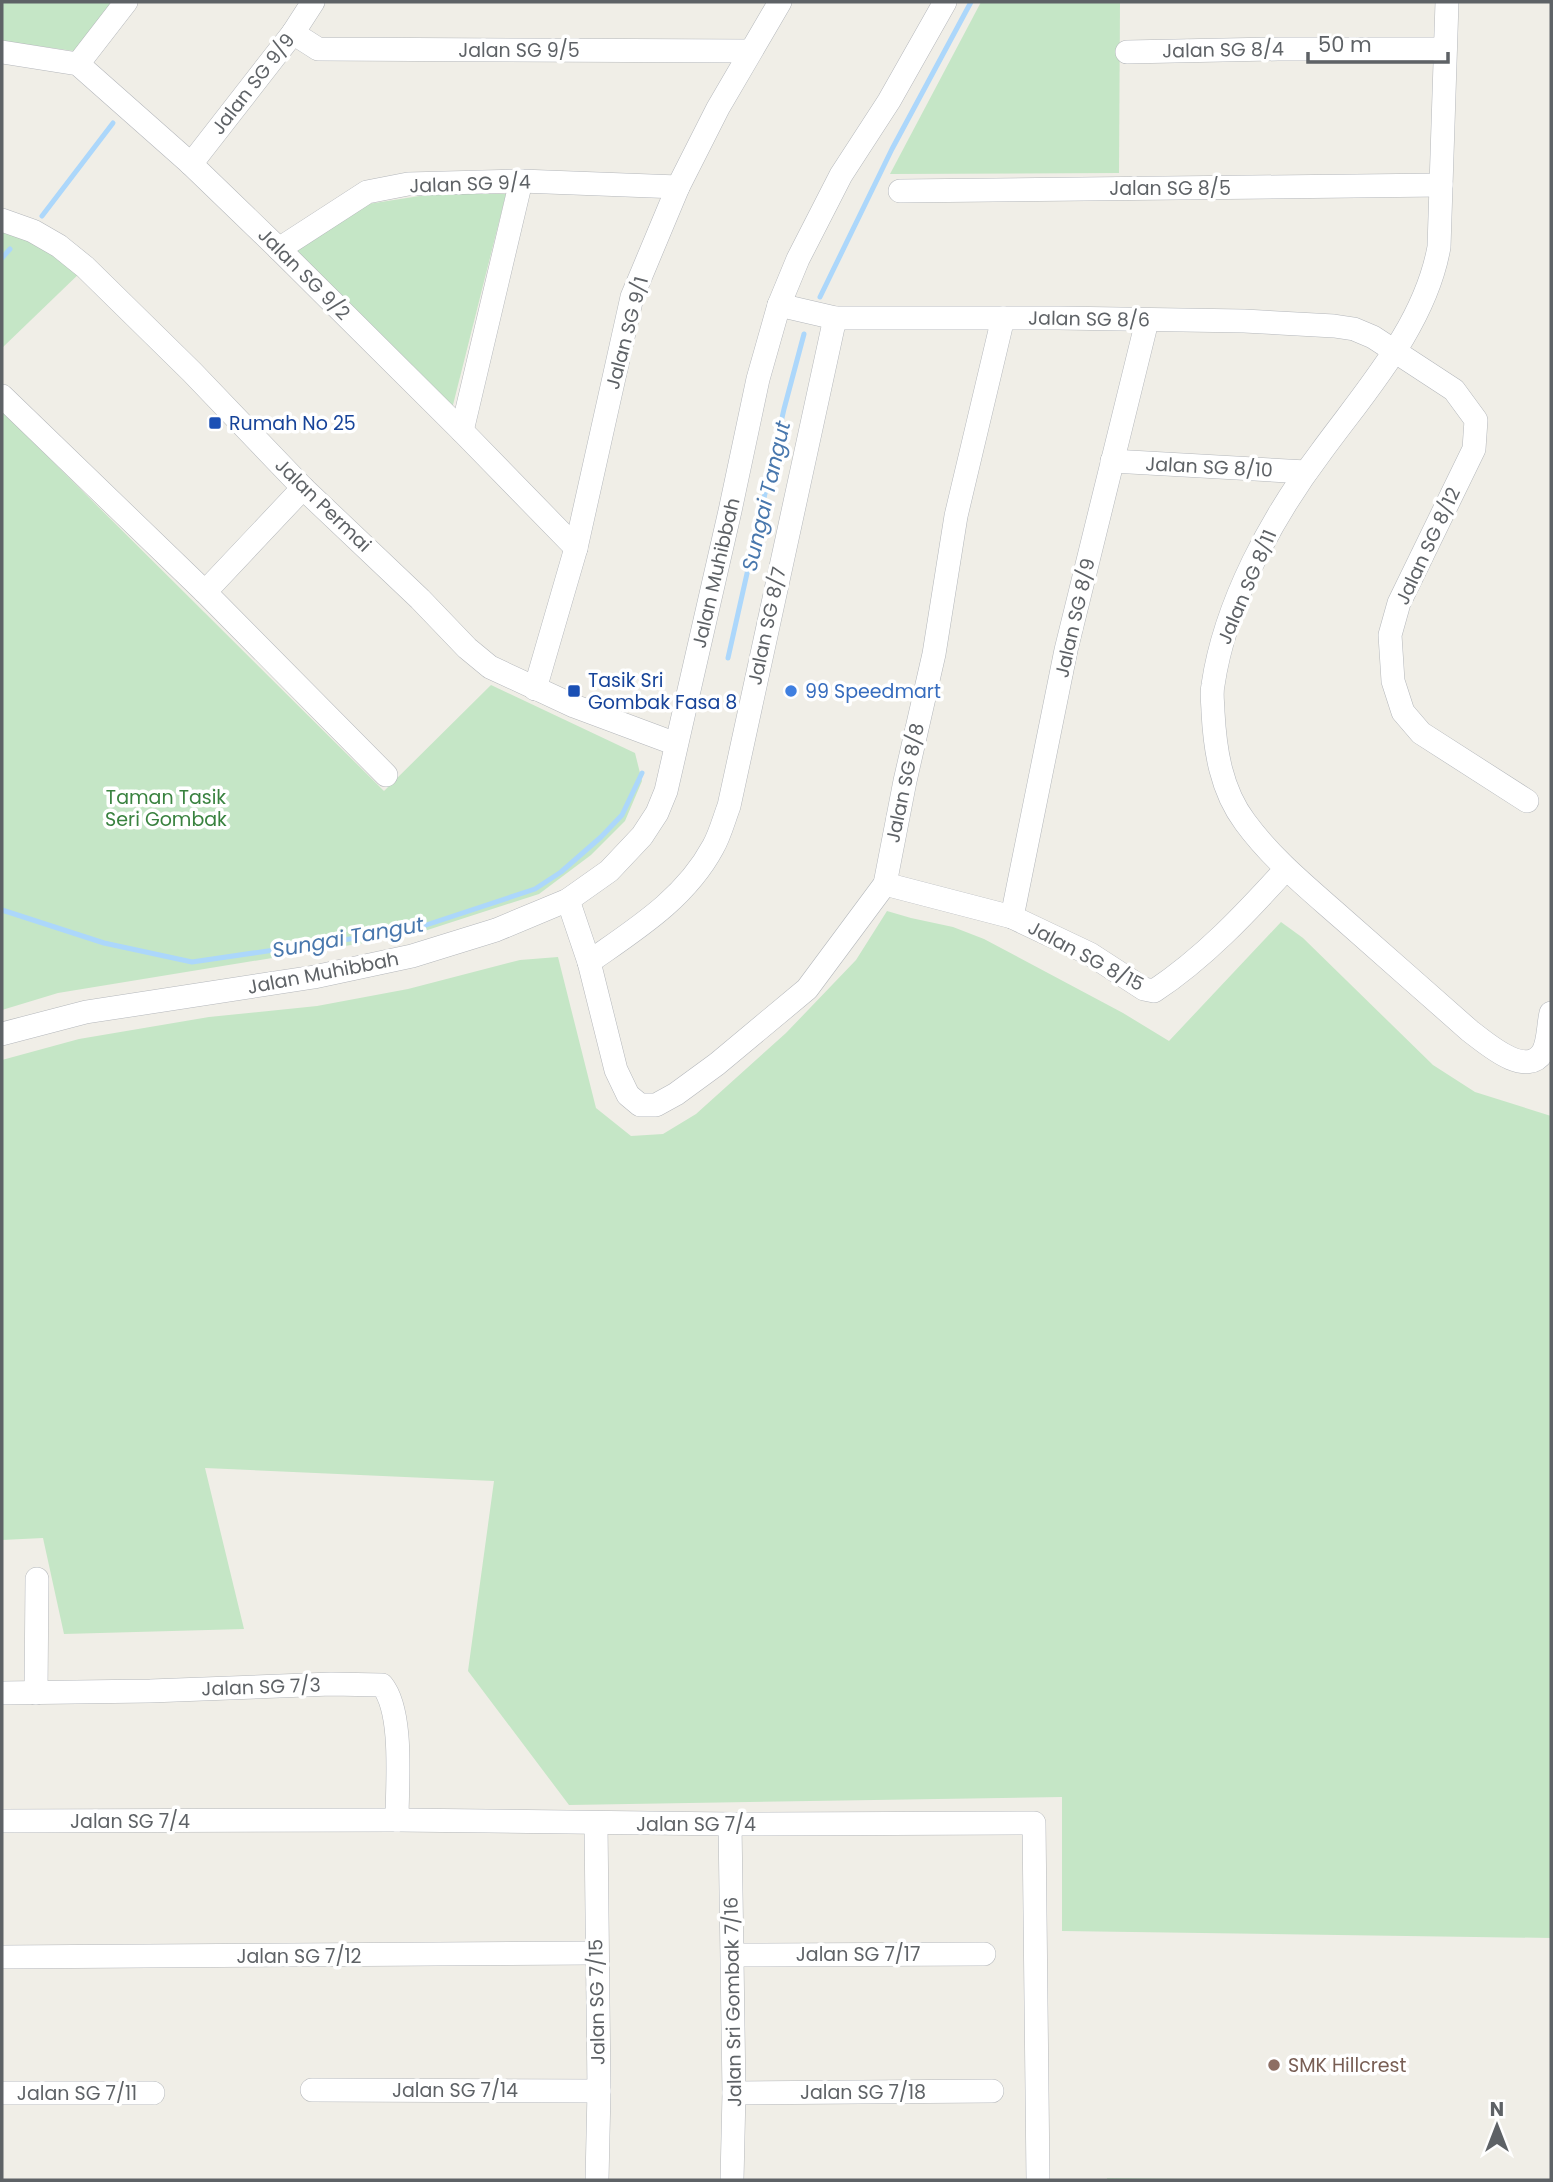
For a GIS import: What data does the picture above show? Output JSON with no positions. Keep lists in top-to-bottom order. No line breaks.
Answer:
{"streets":{"street":["Jalan SG 9/5","Jalan SG 8/4","Jalan SG 9/9","Jalan SG 9/4","Jalan SG 8/5","Jalan SG 9/2","Jalan SG 8/6","Jalan SG 9/1","Jalan SG 8/10","Jalan Permai","Jalan SG 8/12","Jalan Muhibbah","Jalan SG 8/11","Jalan SG 8/9","Jalan SG 8/7","Jalan SG 8/8","Jalan SG 8/15","Jalan SG 7/3","Jalan SG 7/4","Jalan SG 7/17","Jalan SG 7/12","Jalan SG 7/15","Jalan Sri Gombak 7/16","Jalan SG 7/14","Jalan SG 7/18","Jalan SG 7/11"]},"crossings":[["Jalan SG 9/5","Jalan SG 9/9"],["Jalan SG 9/5","Jalan SG 9/1"],["Jalan SG 8/4","Jalan SG 8/11"],["Jalan SG 9/9","Jalan SG 9/2"],["Jalan SG 9/4","Jalan SG 9/2"],["Jalan SG 9/4","Jalan SG 9/1"],["Jalan SG 8/5","Jalan SG 8/11"],["Jalan SG 9/2","Jalan SG 9/1"],["Jalan SG 8/6","Jalan SG 8/12"],["Jalan SG 8/6","Jalan Muhibbah"],["Jalan SG 8/6","Jalan SG 8/11"],["Jalan SG 8/6","Jalan SG 8/9"],["Jalan SG 8/6","Jalan SG 8/7"],["Jalan SG 8/6","Jalan SG 8/8"],["Jalan SG 9/1","Jalan Permai"],["Jalan SG 8/10","Jalan SG 8/11"],["Jalan SG 8/10","Jalan SG 8/9"],["Jalan Permai","Jalan Muhibbah"],["Jalan SG 8/12","Jalan SG 8/11"],["Jalan SG 8/11","Jalan SG 8/15"],["Jalan SG 8/9","Jalan SG 8/15"],["Jalan SG 8/7","Jalan SG 8/8"],["Jalan SG 8/8","Jalan SG 8/15"],["Jalan SG 7/3","Jalan SG 7/4"],["Jalan SG 7/4","Jalan SG 7/15"],["Jalan SG 7/4","Jalan Sri Gombak 7/16"],["Jalan SG 7/17","Jalan Sri Gombak 7/16"],["Jalan SG 7/12","Jalan SG 7/15"],["Jalan SG 7/15","Jalan SG 7/14"],["Jalan Sri Gombak 7/16","Jalan SG 7/18"]],"water":["Sungai Tangut"],"parks":["Taman Tasik Seri Gombak"],"places":{"transit":["Rumah No 25","Tasik Sri Gombak Fasa 8"],"other":["99 Speedmart","SMK Hillcrest"]},"scale_bar":"50 m","north":"top"}
